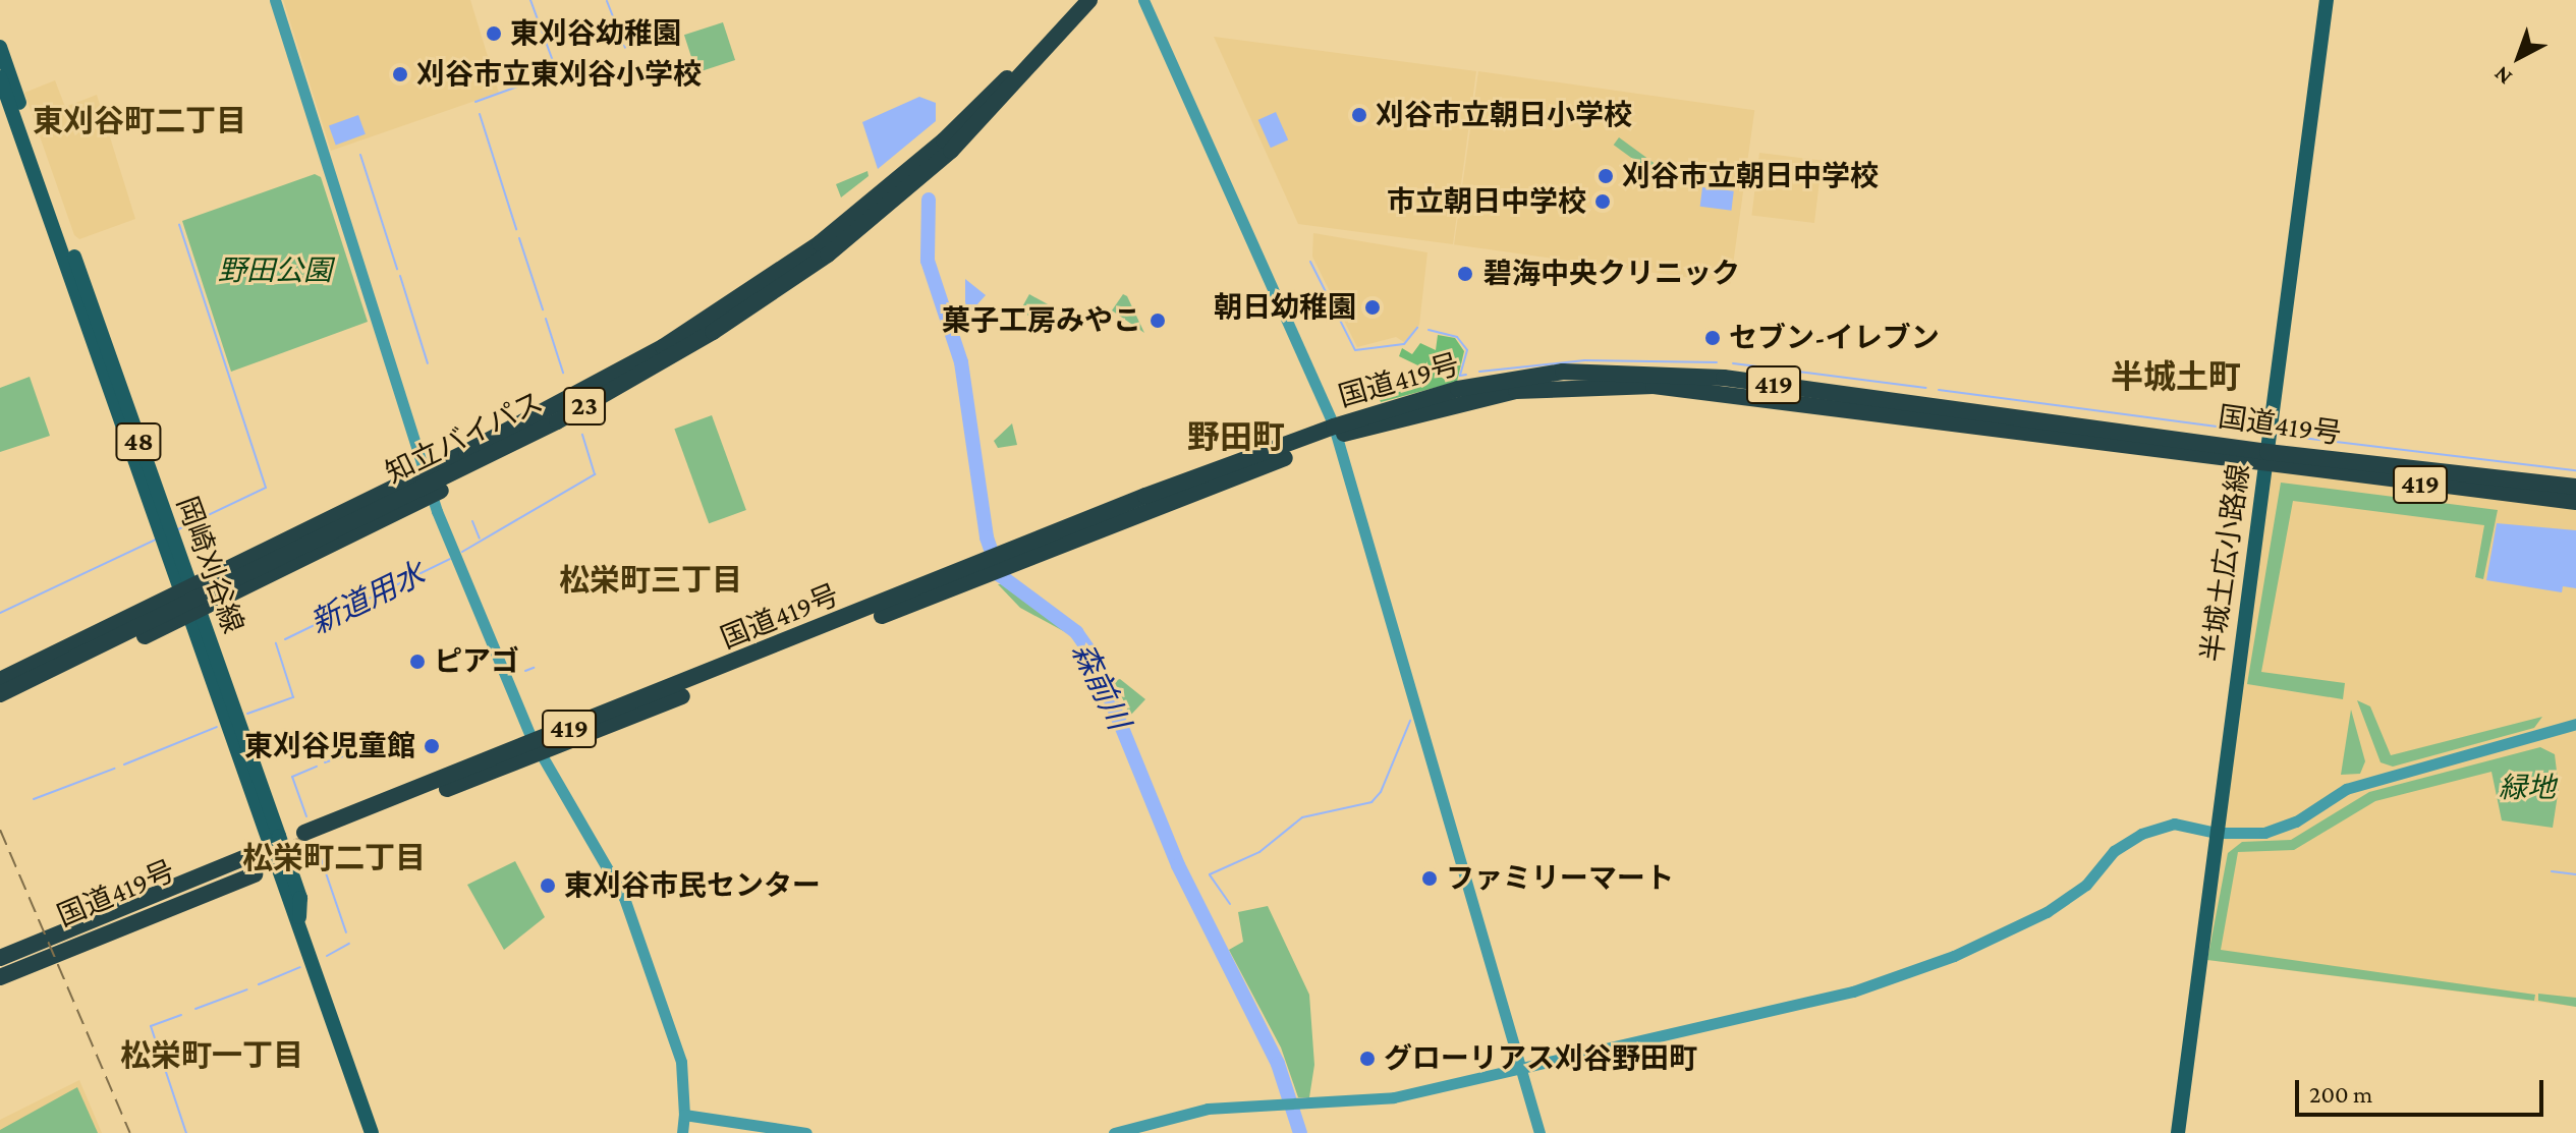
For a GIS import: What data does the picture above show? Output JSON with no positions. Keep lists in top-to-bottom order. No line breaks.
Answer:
{"streets":{"highway":["国道419号","419","23","知立バイパス"],"main road":["48","半城土広小路線","岡崎刈谷線"]},"crossings":[["国道419号","半城土広小路線"]],"districts":["東刈谷町二丁目","半城土町","野田町","松栄町三丁目","松栄町二丁目","松栄町一丁目"],"water":["新道用水","森前川"],"parks":["野田公園","緑地"],"places":["東刈谷幼稚園","刈谷市立東刈谷小学校","刈谷市立朝日小学校","刈谷市立朝日中学校","市立朝日中学校","碧海中央クリニック","朝日幼稚園","菓子工房みやこ","セブン-イレブン","ピアゴ","東刈谷児童館","ファミリーマート","東刈谷市民センター","グローリアス刈谷野田町"],"scale_bar":"200 m","north":"bottom left"}
